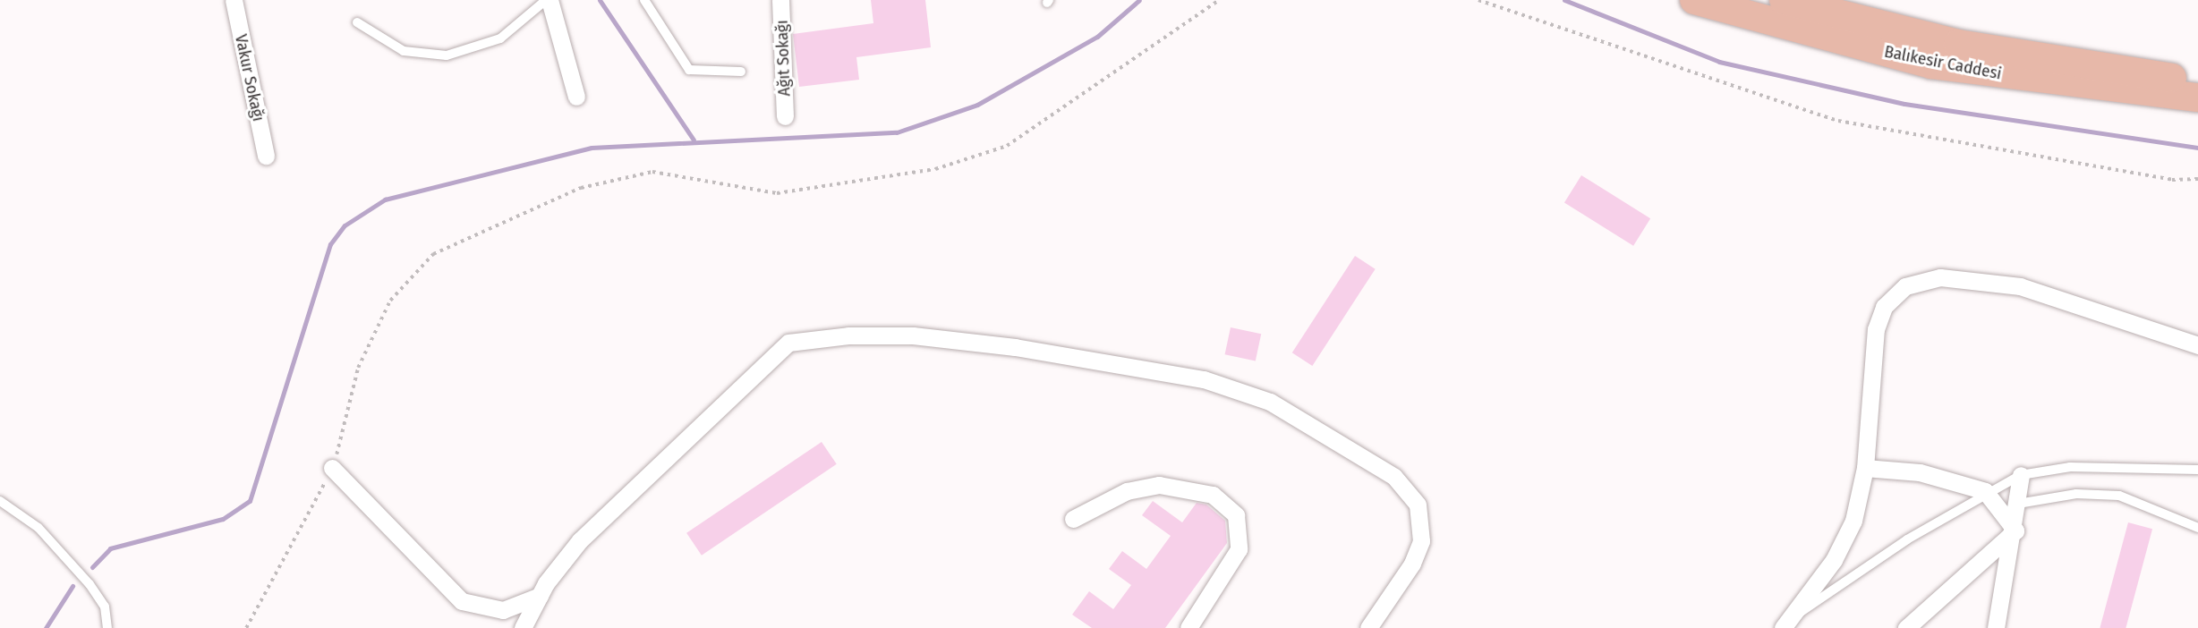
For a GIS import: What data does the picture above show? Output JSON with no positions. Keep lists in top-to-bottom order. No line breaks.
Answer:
{"streets":{"main road":["Balıkesir Caddesi"],"street":["Ağıt Sokağı","Vakur Sokağı"]}}
